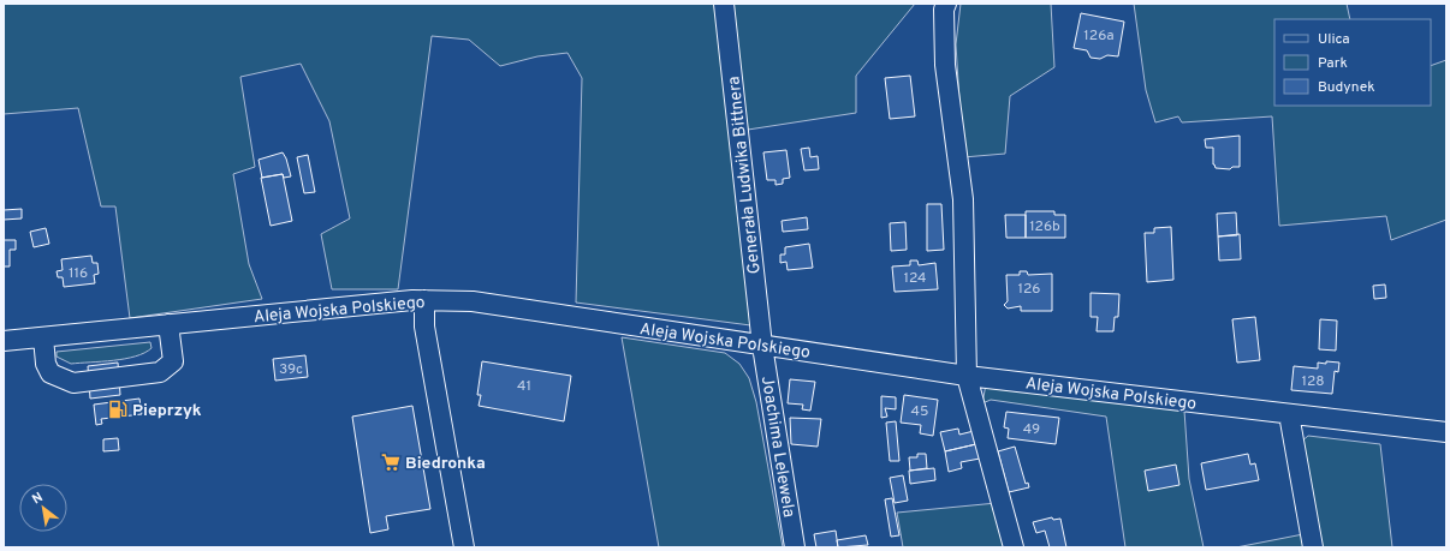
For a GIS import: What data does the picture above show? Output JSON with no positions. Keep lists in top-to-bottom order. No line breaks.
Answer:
{"streets":{"street":["Generała Ludwika Bittnera","Aleja Wojska Polskiego","Joachima Lelewela"]},"crossings":[["Generała Ludwika Bittnera","Aleja Wojska Polskiego"],["Generała Ludwika Bittnera","Joachima Lelewela"],["Aleja Wojska Polskiego","Joachima Lelewela"]],"places":{"fuel station":["Pieprzyk"],"supermarket":["Biedronka"]},"house_numbers":["126a","126b","116","124","126","39c","128","41","45","49"],"legend":["Ulica","Park","Budynek"],"north":"top left"}
